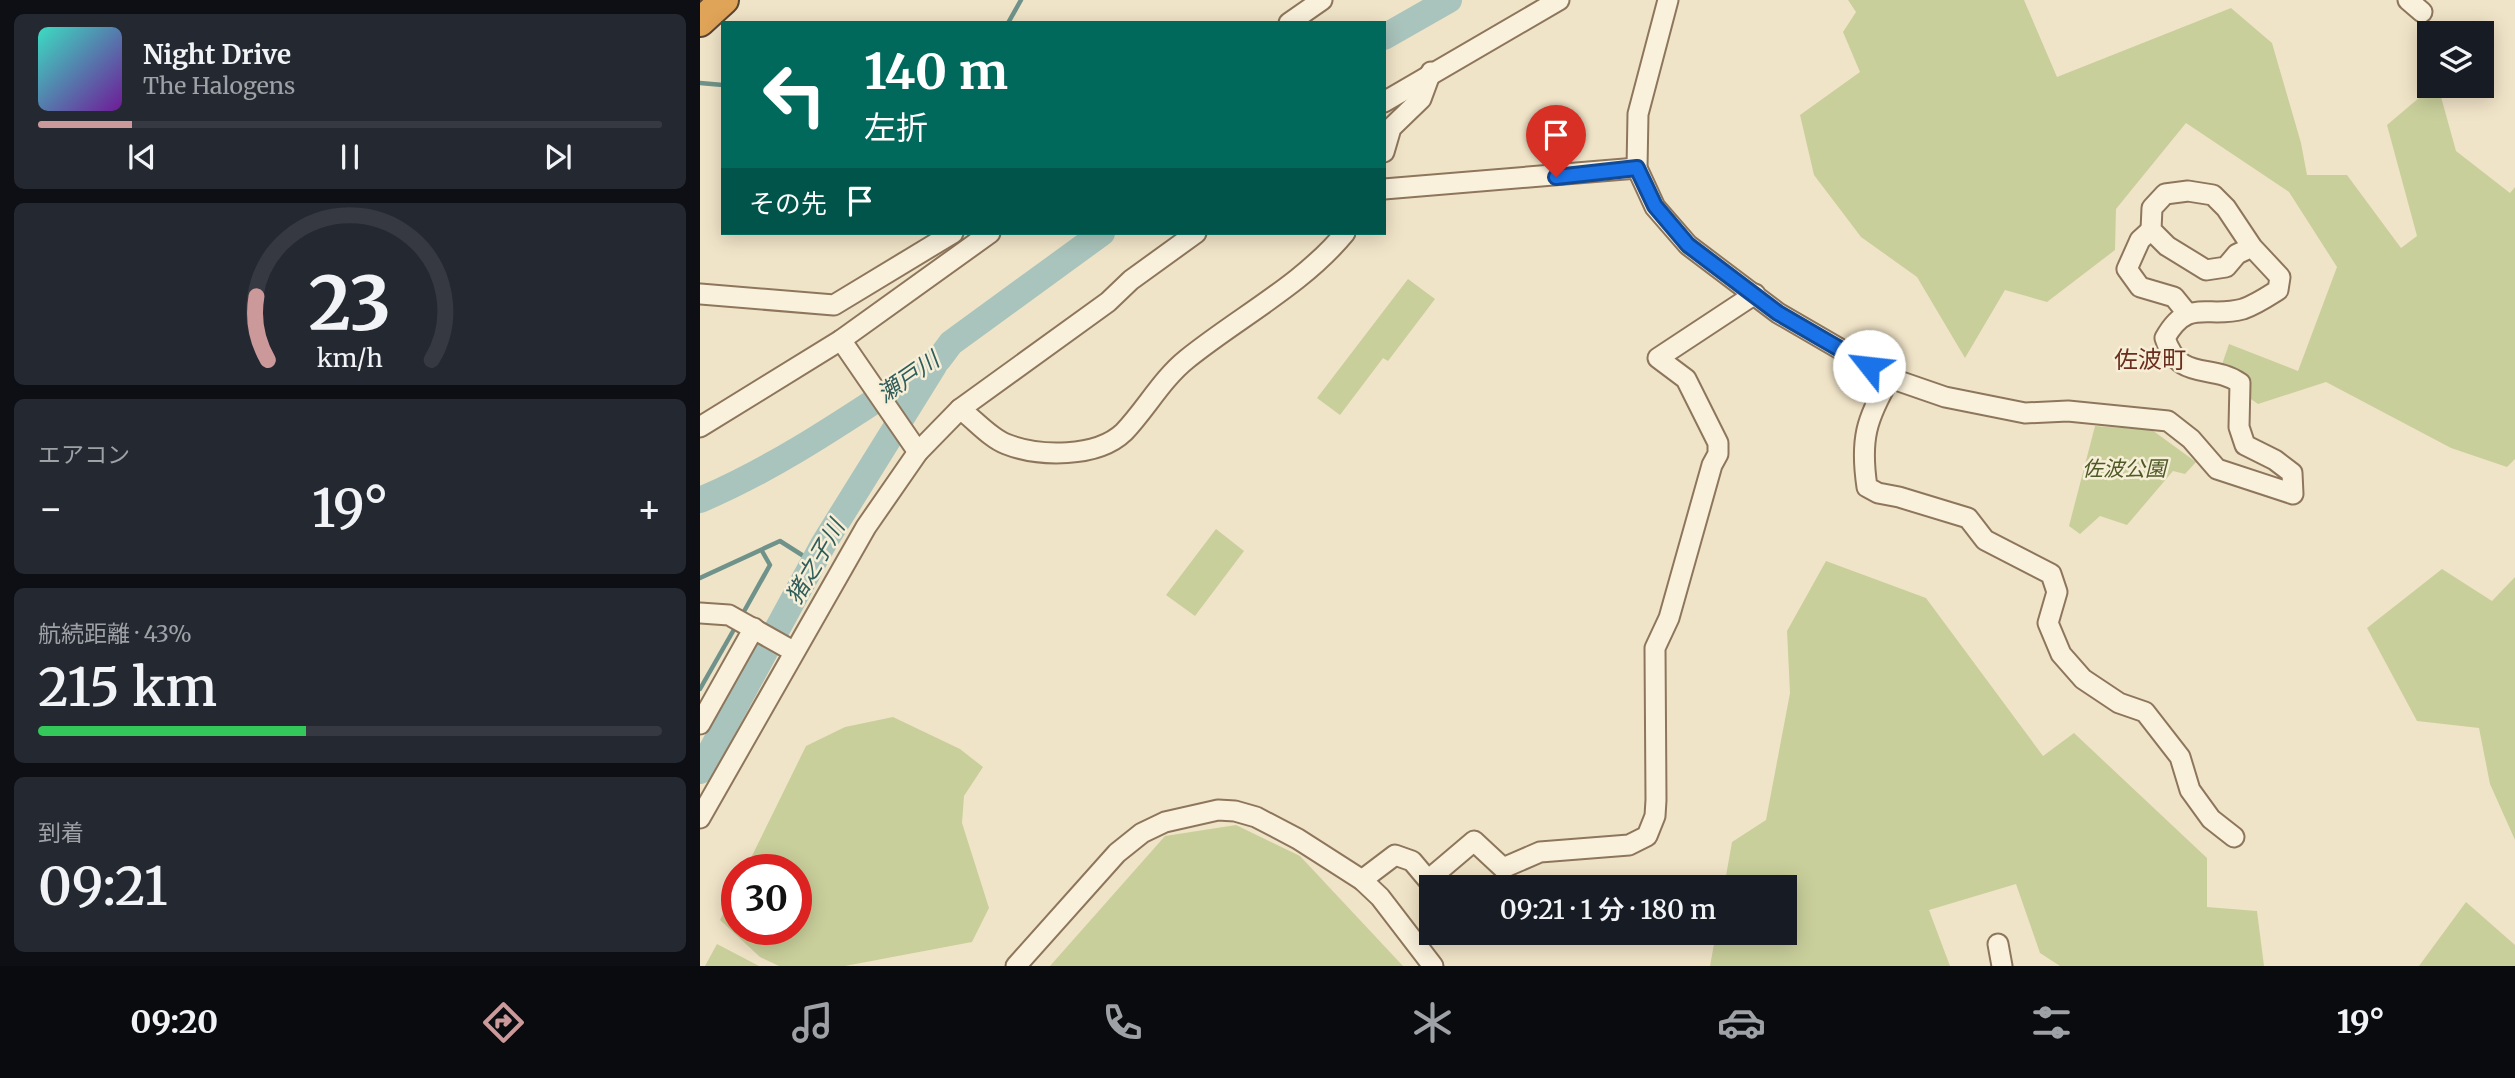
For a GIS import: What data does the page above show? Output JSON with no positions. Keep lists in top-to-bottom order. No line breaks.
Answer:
{"districts":["佐波町"],"water":["瀬戸川","猪之子川"],"parks":["佐波公園"],"page":{"turn":["140 m","左折"],"song":["Night Drive","The Halogens"],"then":"その先","tile":["エアコン",["航続距離 · 43%","215 km"],["到着","09:21"]],"heat":["−","19°","+"],"limit":"30","trip":"09:21 · 1 分 · 180 m","tabs":["09:20","19°"],"gauge":["23","km/h"]}}
